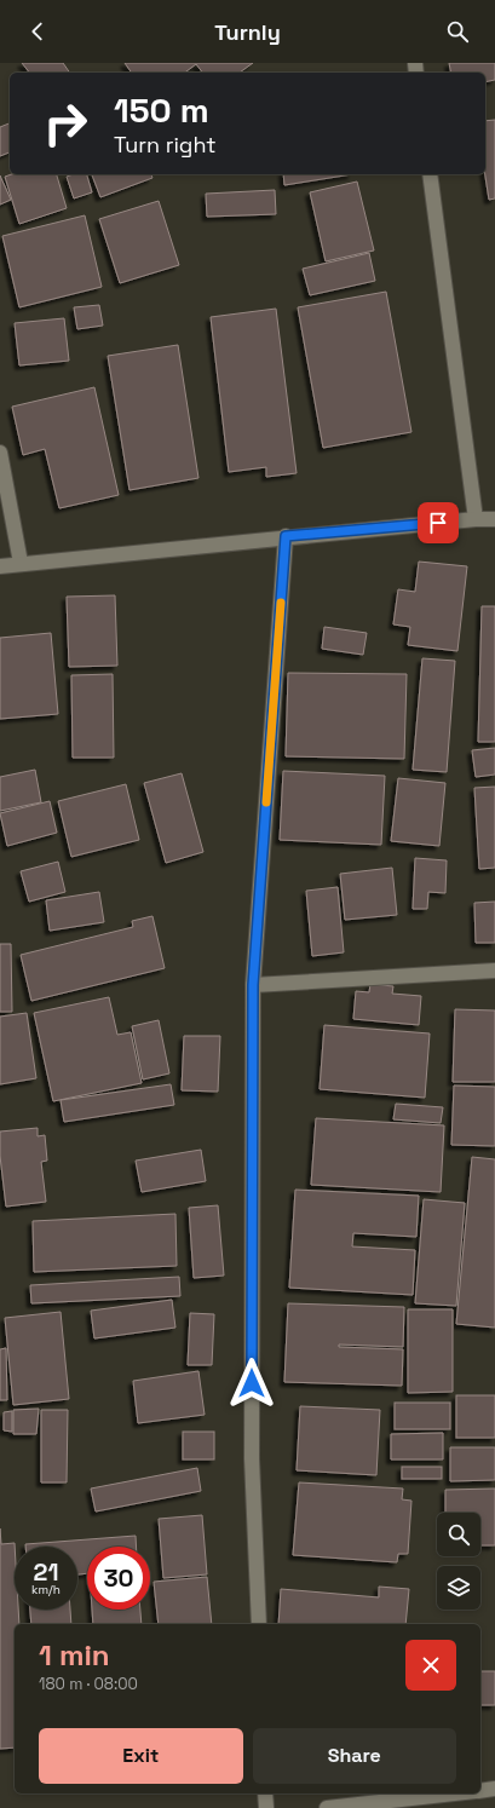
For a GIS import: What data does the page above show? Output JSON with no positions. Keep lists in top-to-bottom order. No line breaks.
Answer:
{"page":{"header":"Turnly","turn":["150 m","Turn right"],"speed":"21 km/h","limit":"30","heading":["1 min","180 m · 08:00"],"buttons":["Exit","Share"]}}
